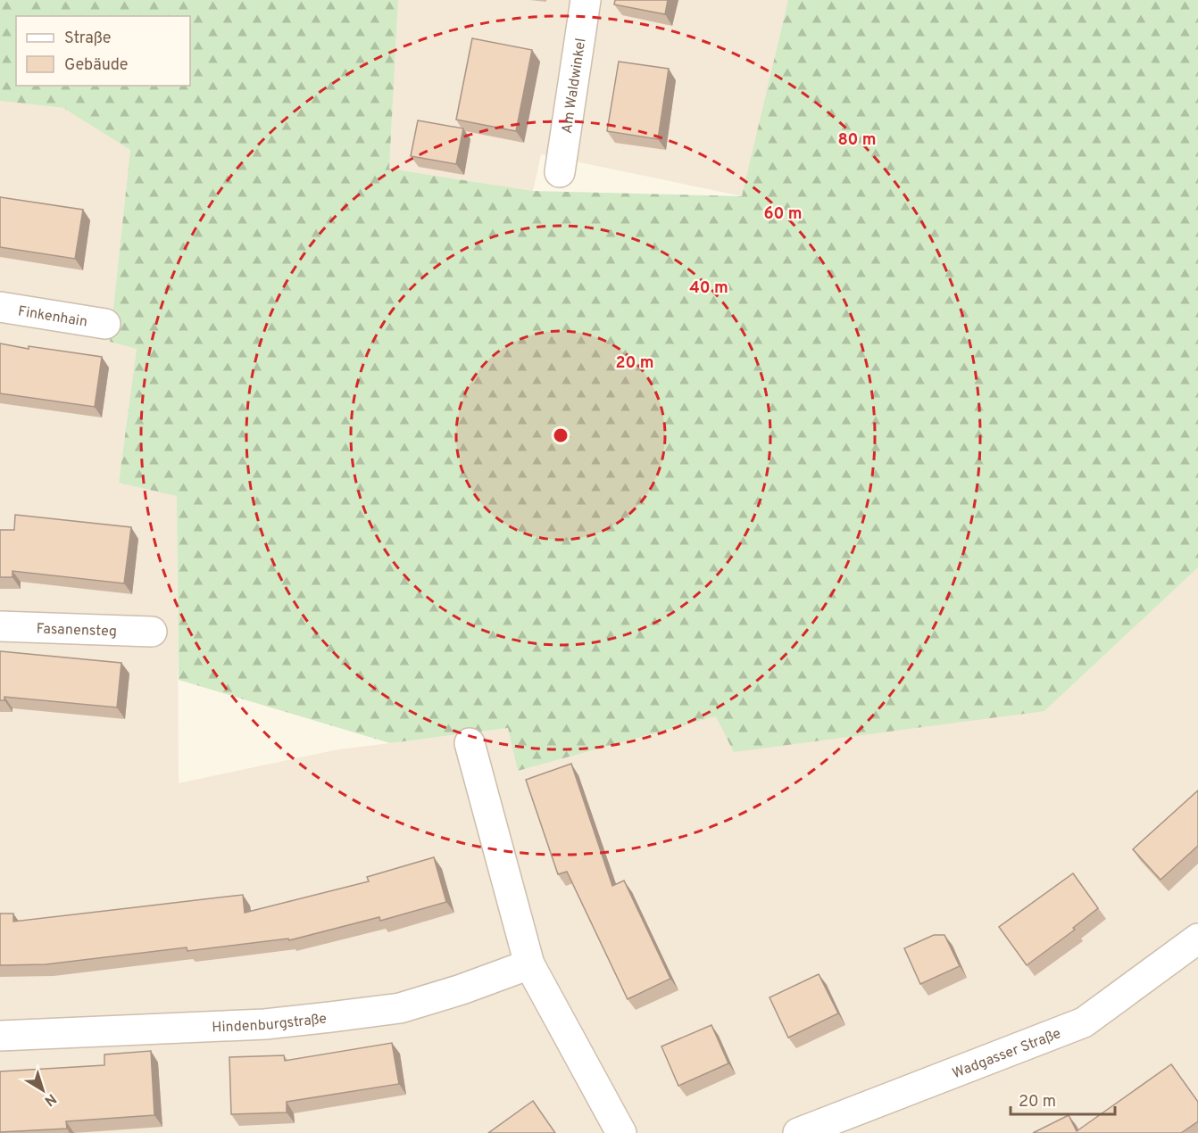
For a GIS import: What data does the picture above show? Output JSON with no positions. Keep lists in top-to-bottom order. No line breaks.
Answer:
{"streets":{"street":["Am Waldwinkel","Finkenhain","Fasanensteg","Hindenburgstraße","Wadgasser Straße"]},"legend":["Straße","Gebäude"],"scale_bar":"20 m","north":"bottom right","rings":["80 m","60 m","40 m","20 m"]}
